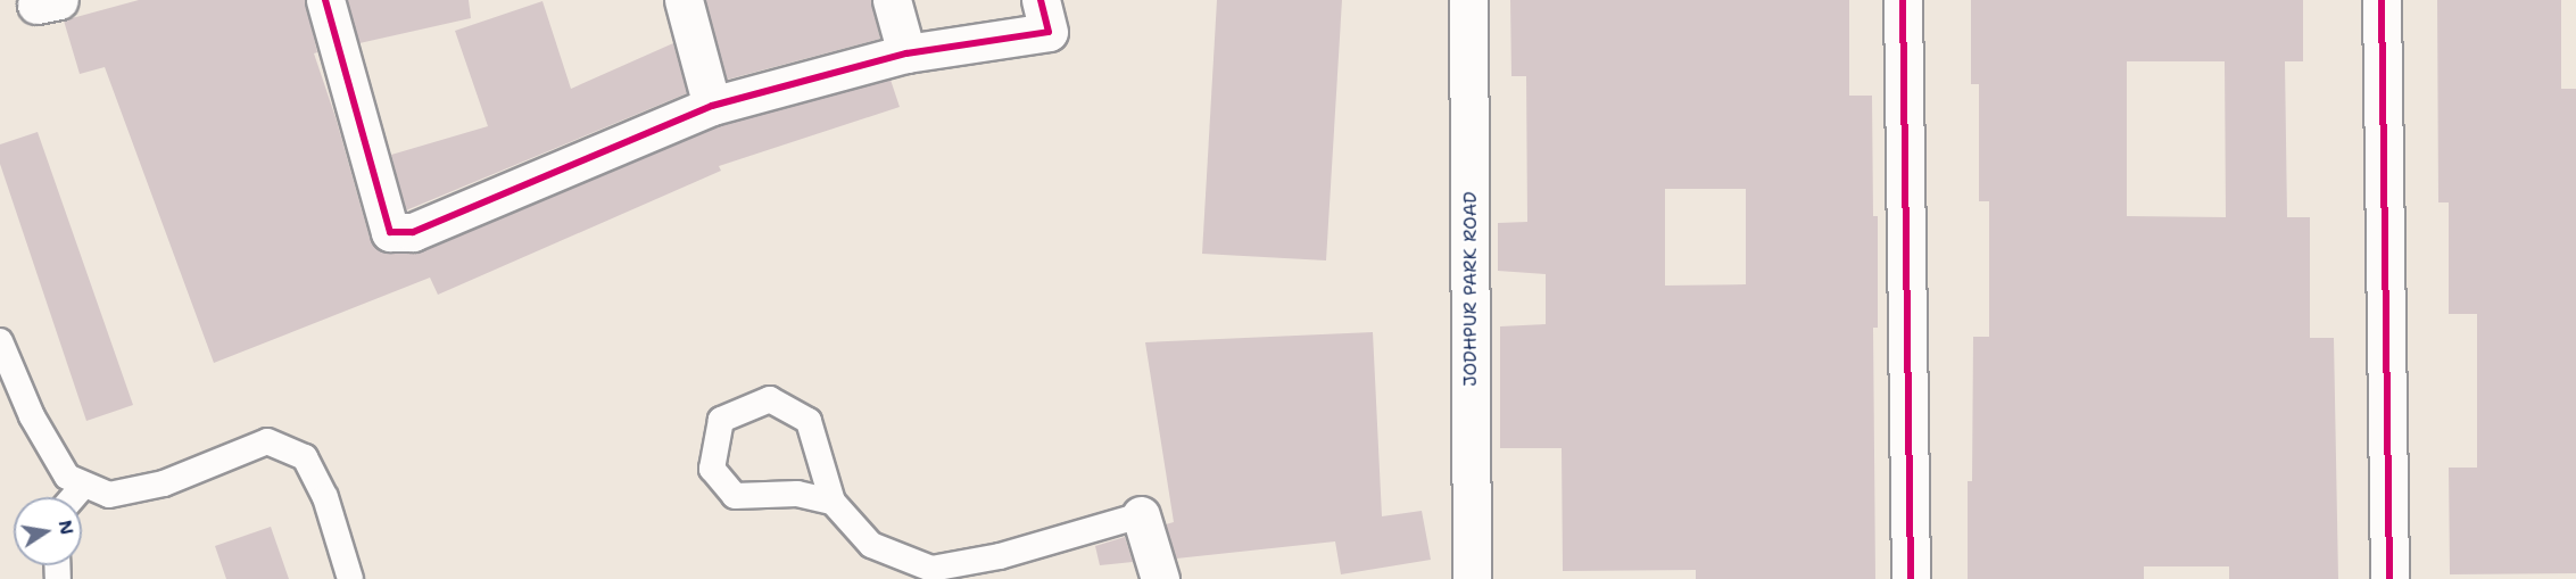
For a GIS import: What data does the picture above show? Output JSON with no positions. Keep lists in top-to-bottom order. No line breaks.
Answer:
{"streets":{"street":["JODHPUR PARK ROAD"]},"north":"right"}
